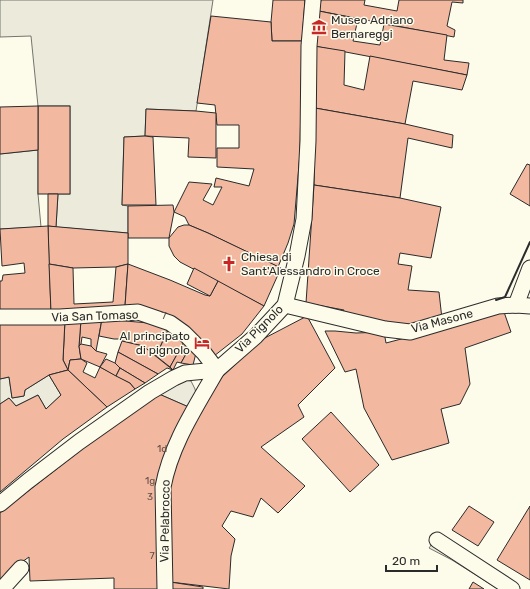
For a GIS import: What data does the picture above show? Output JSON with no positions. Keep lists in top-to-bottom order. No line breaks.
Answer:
{"streets":{"street":["Via San Tomaso","Via Masone","Via Pignolo","Via Pelabrocco"]},"crossings":[["Via San Tomaso","Via Pignolo"],["Via San Tomaso","Via Pelabrocco"],["Via Masone","Via Pignolo"],["Via Pignolo","Via Pelabrocco"]],"places":{"museum":["Museo Adriano Bernareggi"],"church":["Chiesa di Sant'Alessandro in Croce"],"hotel":["Al principato di pignolo"]},"house_numbers":["7","1d","1g","3","7"],"scale_bar":"20 m"}
